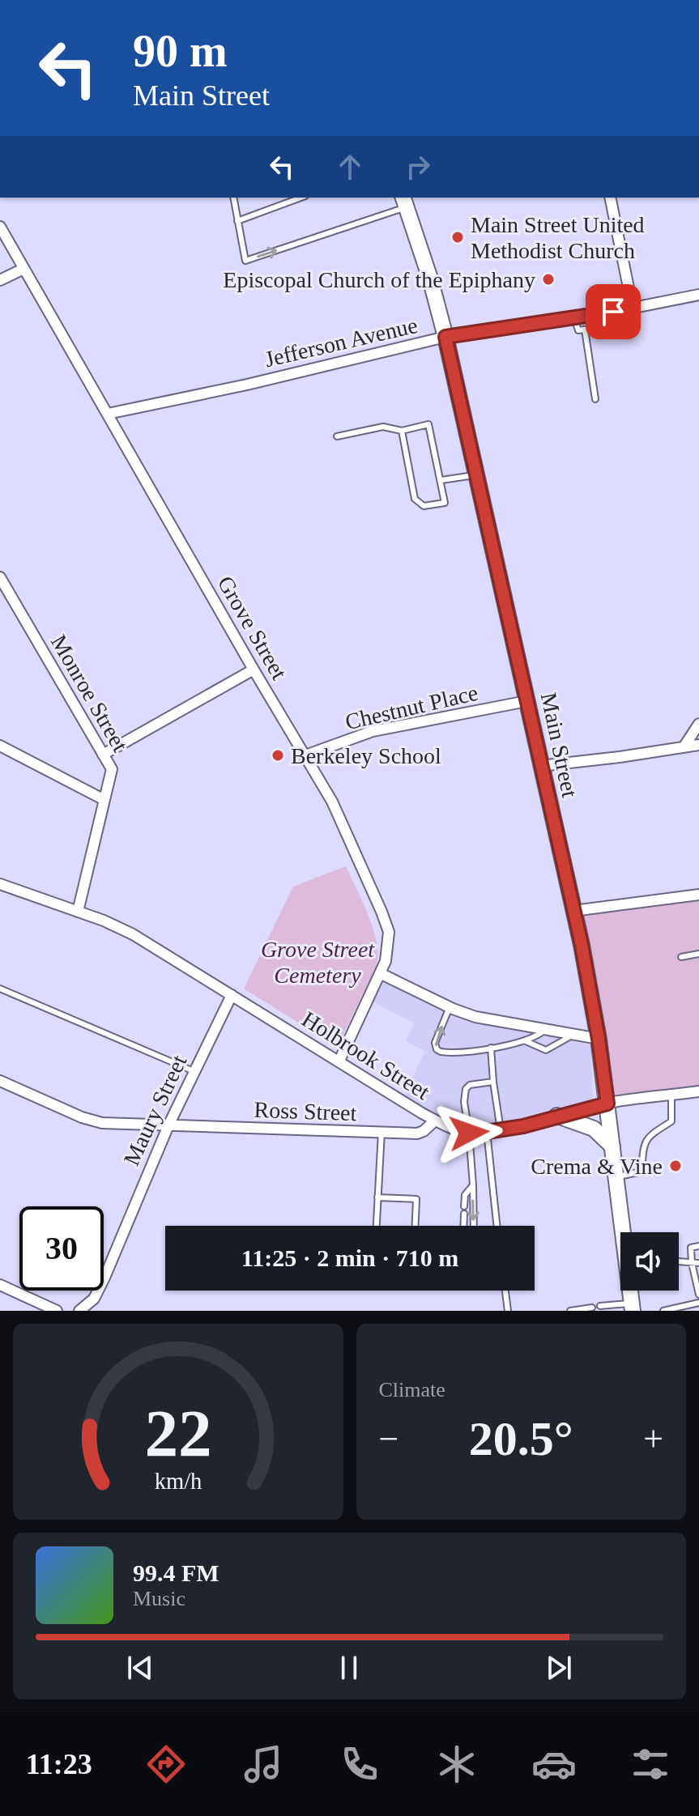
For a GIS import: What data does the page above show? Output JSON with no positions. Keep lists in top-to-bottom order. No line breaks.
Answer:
{"streets":{"main road":["Main Street"],"street":["Jefferson Avenue","Grove Street","Monroe Street","Chestnut Place","Holbrook Street","Maury Street","Ross Street"]},"crossings":[["Jefferson Avenue","Grove Street"],["Jefferson Avenue","Main Street"],["Grove Street","Chestnut Place"],["Grove Street","Holbrook Street"],["Monroe Street","Holbrook Street"],["Chestnut Place","Main Street"],["Holbrook Street","Maury Street"],["Holbrook Street","Ross Street"],["Maury Street","Ross Street"]],"parks":["Grove Street Cemetery"],"places":["Main Street United Methodist Church","Episcopal Church of the Epiphany","Berkeley School","Crema & Vine"],"page":{"turn":["90 m","Main Street"],"limit":"30","trip":"11:25 · 2 min · 710 m","tile":"Climate","heat":["−","20.5°","+"],"song":["99.4 FM","Music"],"tabs":"11:23","gauge":["22","km/h"]}}
